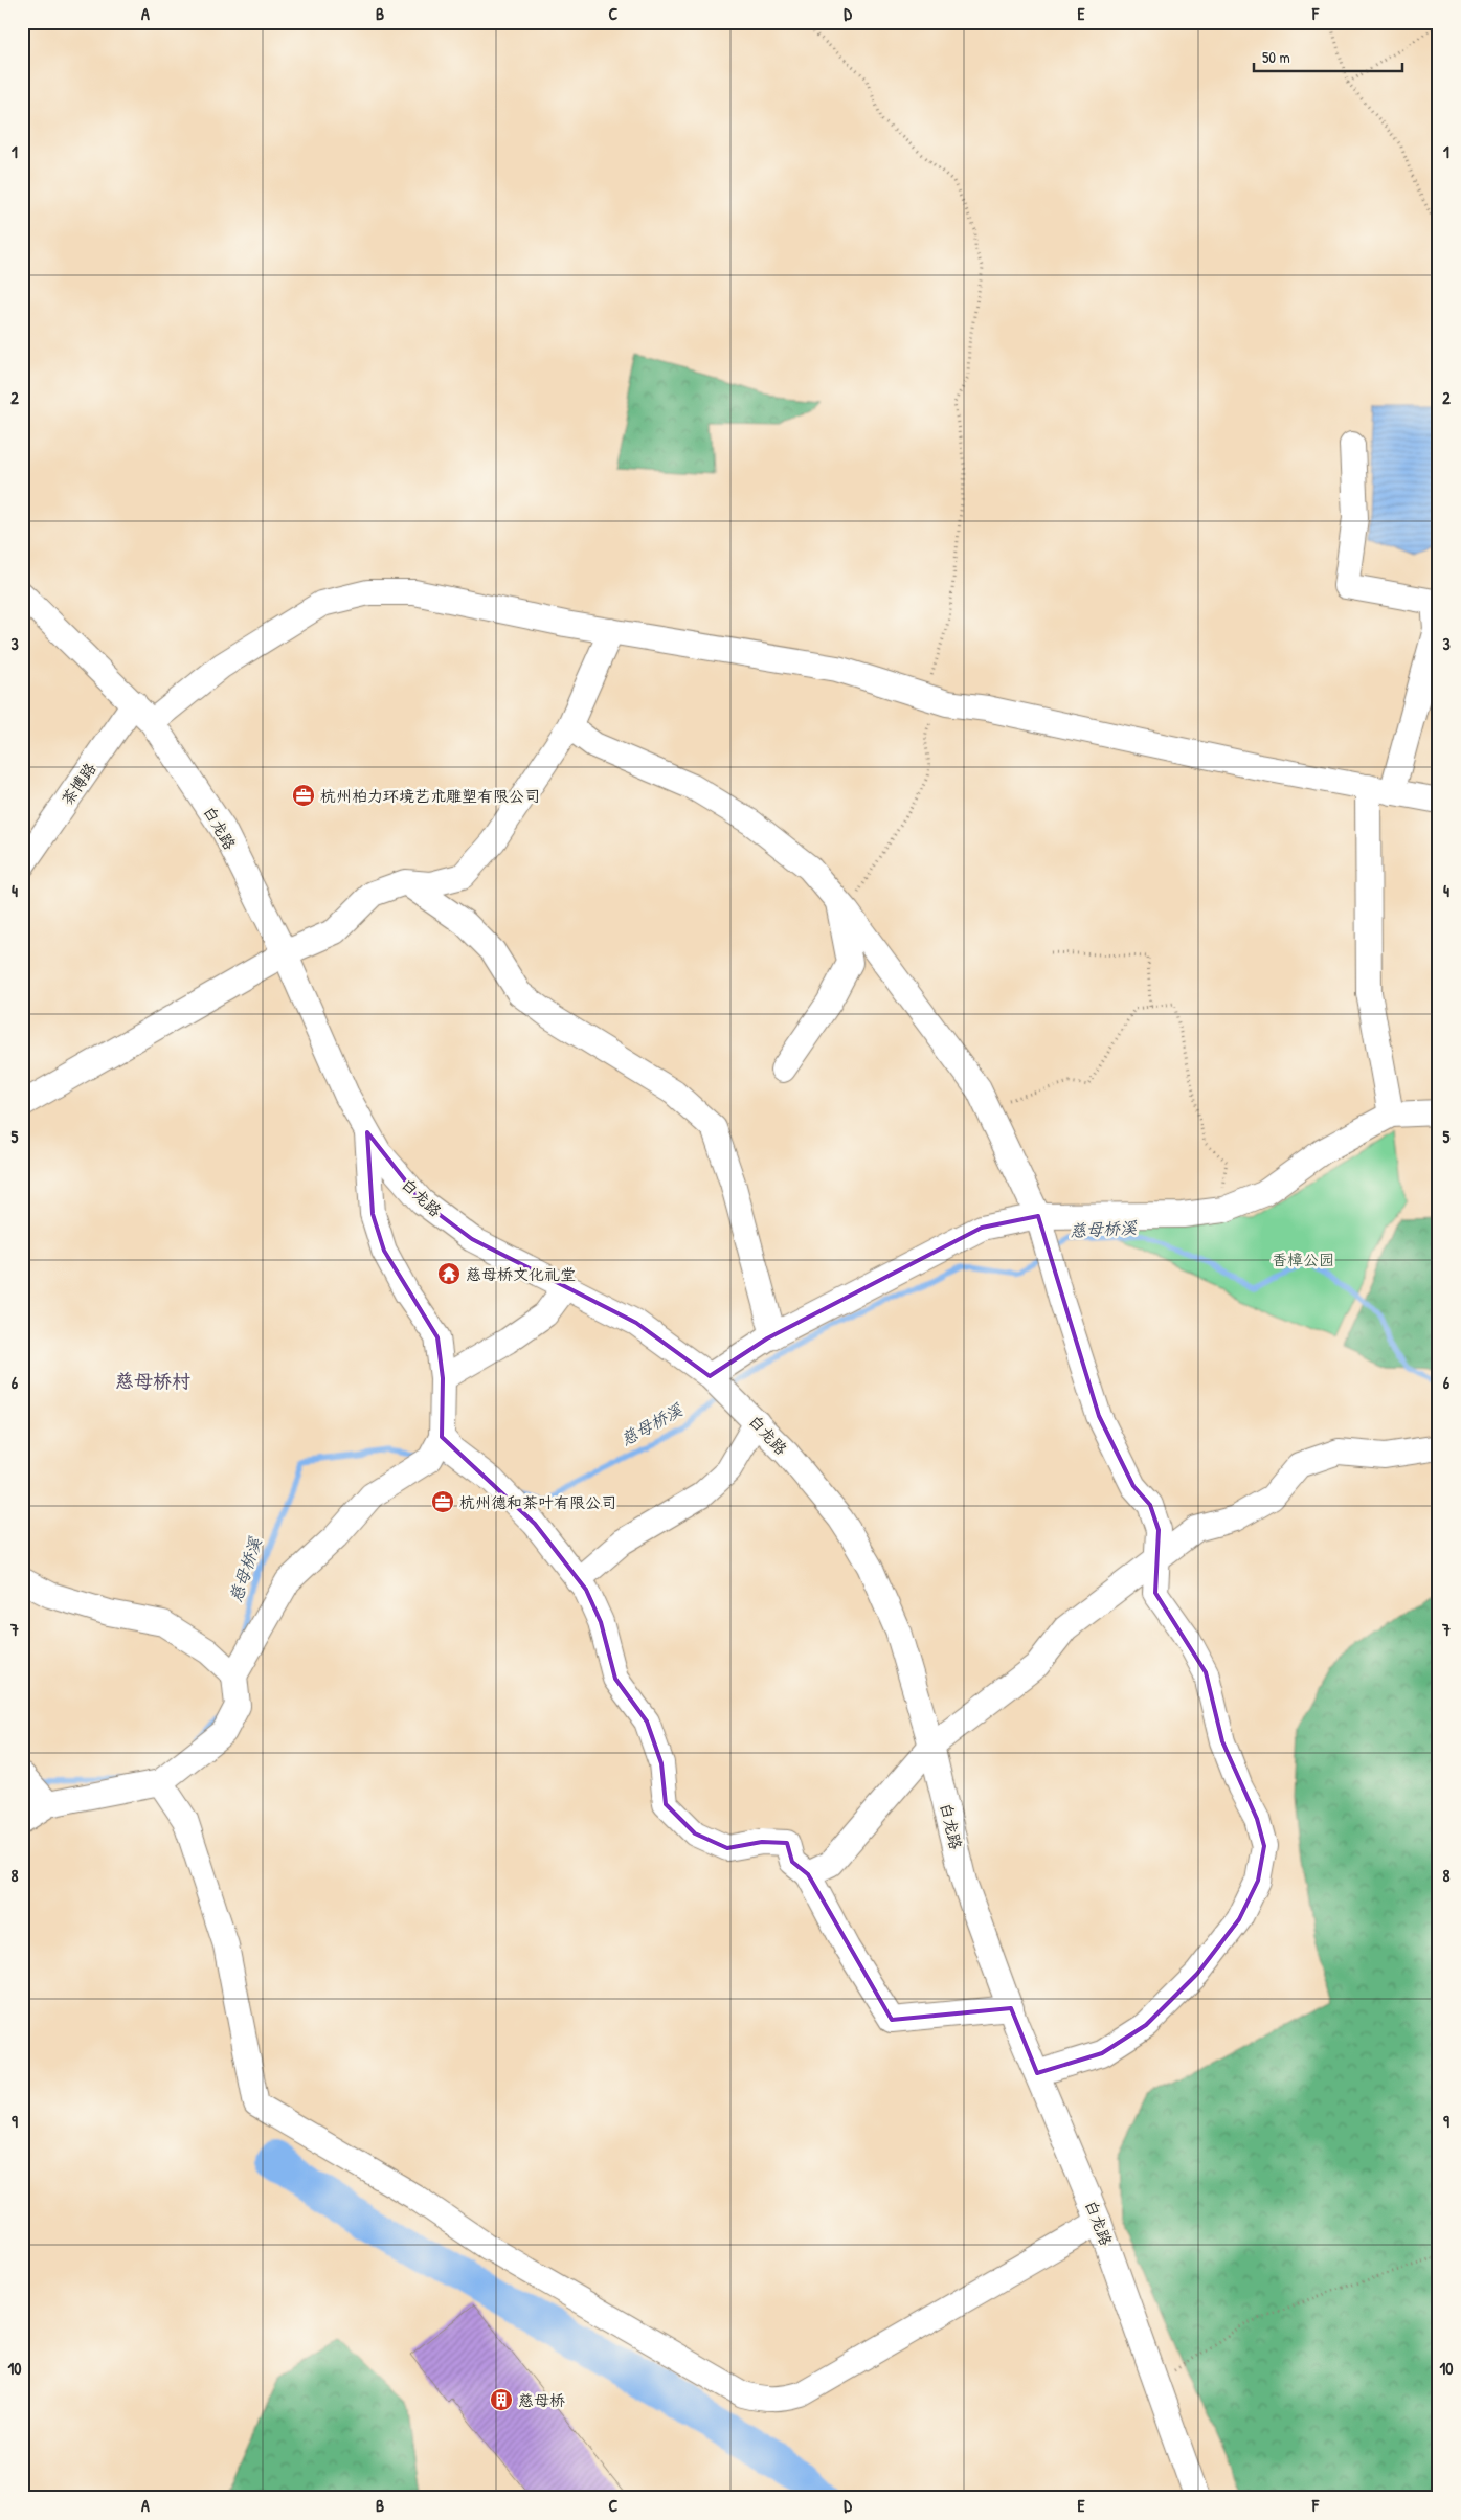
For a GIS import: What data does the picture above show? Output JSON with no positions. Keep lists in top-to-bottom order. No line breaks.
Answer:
{"streets":{"street":["茶博路","白龙路"]},"crossings":[["茶博路","白龙路"]],"districts":["慈母桥村"],"water":["慈母桥溪"],"parks":["香樟公园"],"places":{"office":["杭州柏力环境艺术雕塑有限公司","杭州德和茶叶有限公司"],"temple":["慈母桥文化礼堂"],"building":["慈母桥"]},"scale_bar":"50 m","grid":{"columns":["A","B","C","D","E","F"],"rows":["1","2","3","4","5","6","7","8","9","10"]}}
